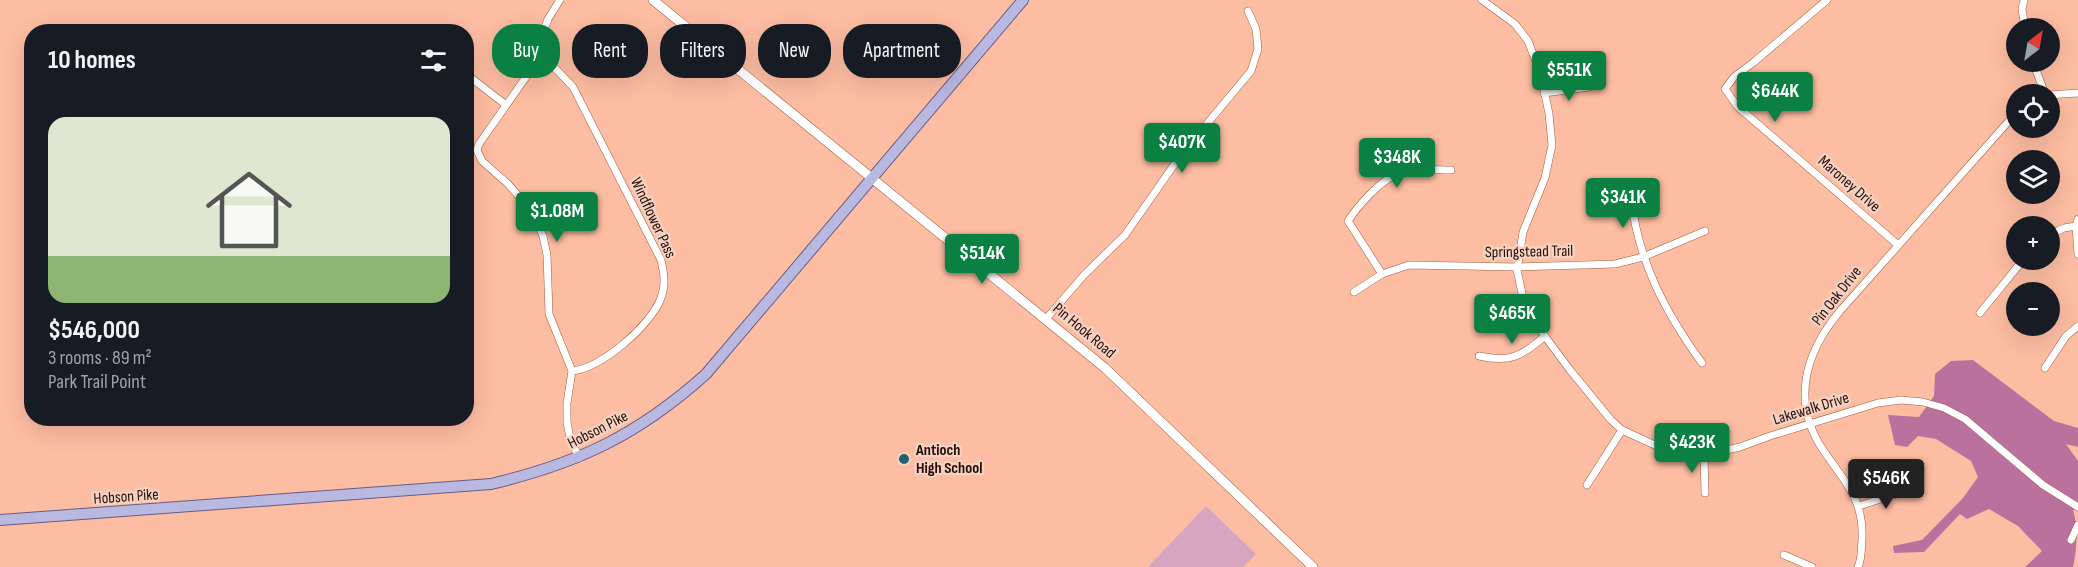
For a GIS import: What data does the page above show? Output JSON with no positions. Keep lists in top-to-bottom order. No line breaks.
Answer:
{"streets":{"main road":["Hobson Pike"],"street":["Maroney Drive","Windflower Pass","Springstead Trail","Pin Oak Drive","Pin Hook Road","Lakewalk Drive"]},"crossings":[["Maroney Drive","Pin Oak Drive"],["Springstead Trail","Lakewalk Drive"],["Pin Oak Drive","Lakewalk Drive"],["Pin Hook Road","Hobson Pike"]],"places":["Antioch High School"],"north":"top right","page":{"map_buttons":["+","−"],"chip":["Buy","Rent","Filters","New","Apartment"],"heading":"10 homes","price":["$551K","$644K","$407K","$348K","$341K","$1.08M","$514K","$465K","$423K","$546K"],"list":[{"name":"$546,000","note":"3 rooms · 89 m² · Park Trail Point"}]}}
